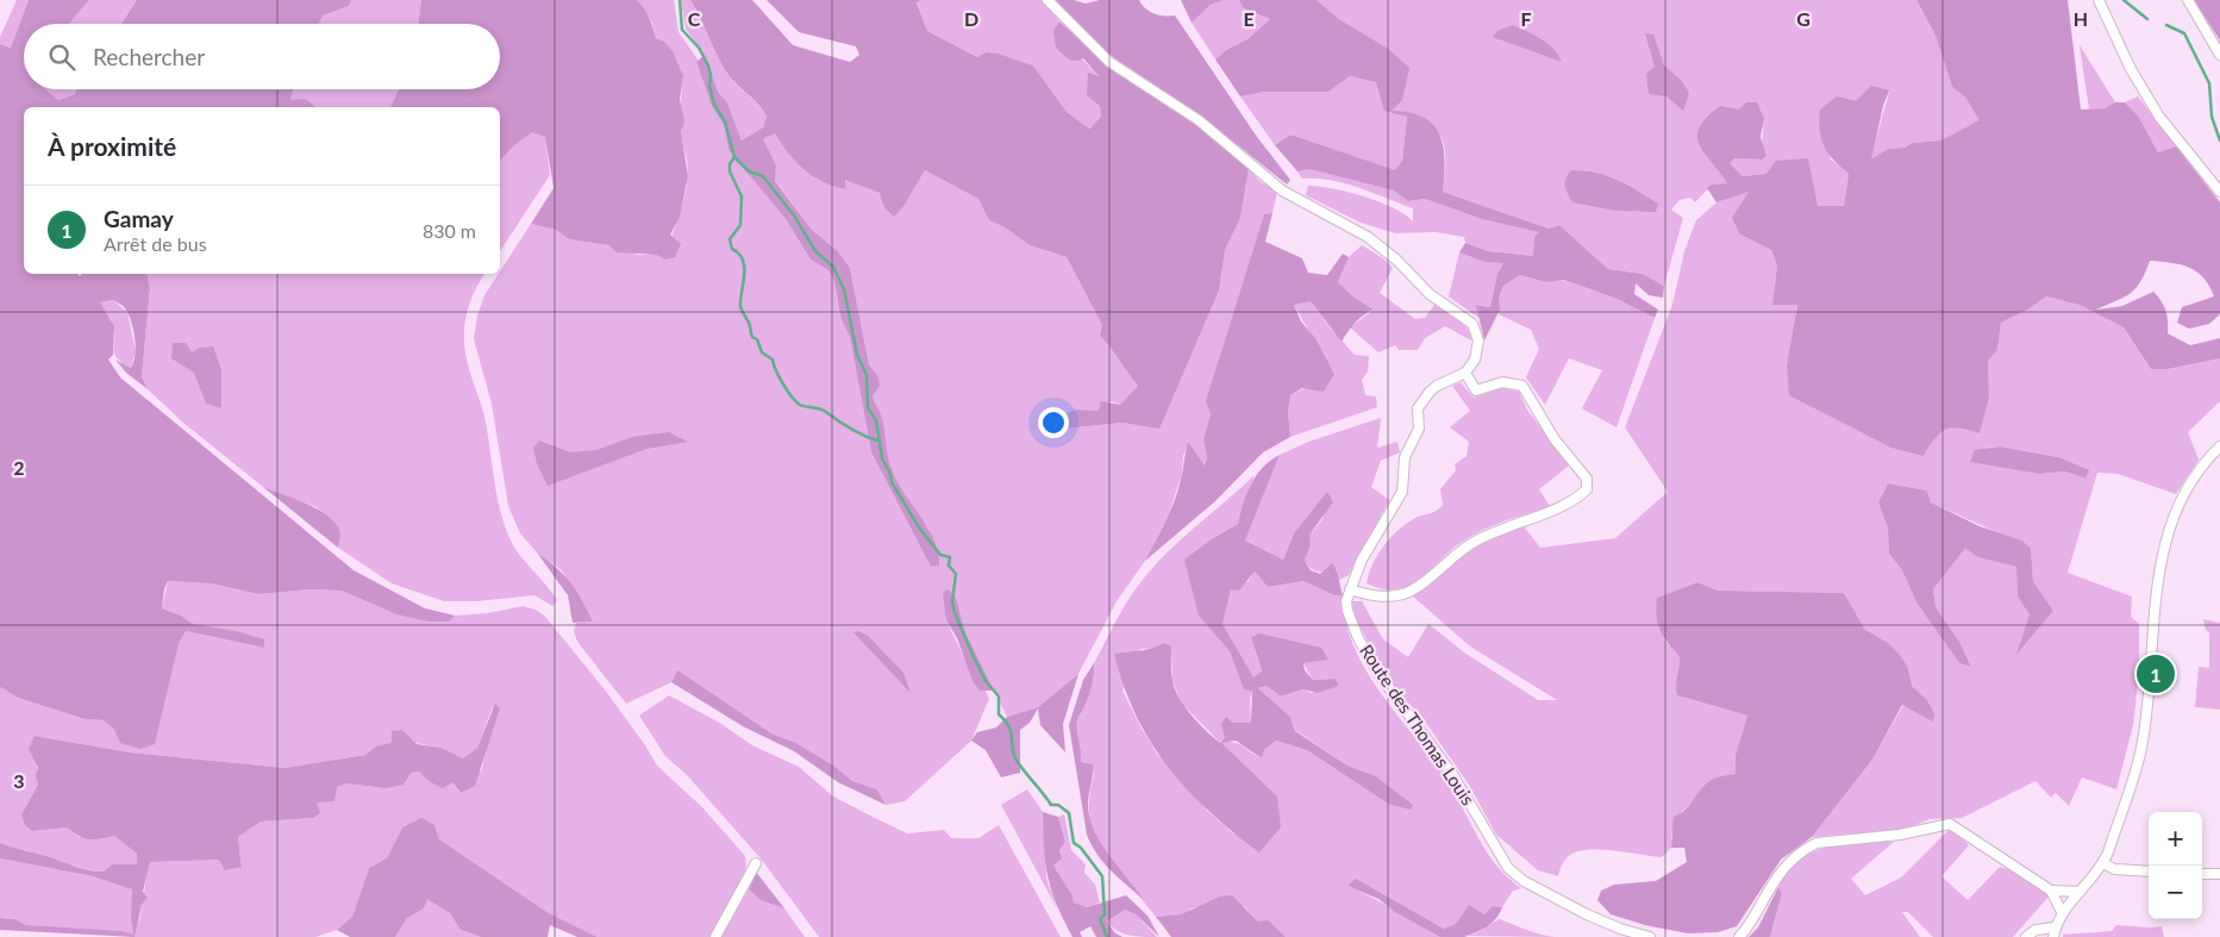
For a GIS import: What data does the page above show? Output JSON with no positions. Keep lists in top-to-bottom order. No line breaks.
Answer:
{"streets":{"street":["Route des Thomas Louis"]},"page":{"search":"Rechercher","heading":"À proximité","list":[{"mark":"1","name":"Gamay","note":"Arrêt de bus","value":"830 m"}],"pins":"1","map_buttons":["+","−"]},"grid":{"columns":["C","D","E","F","G","H"],"rows":["2","3"]}}
